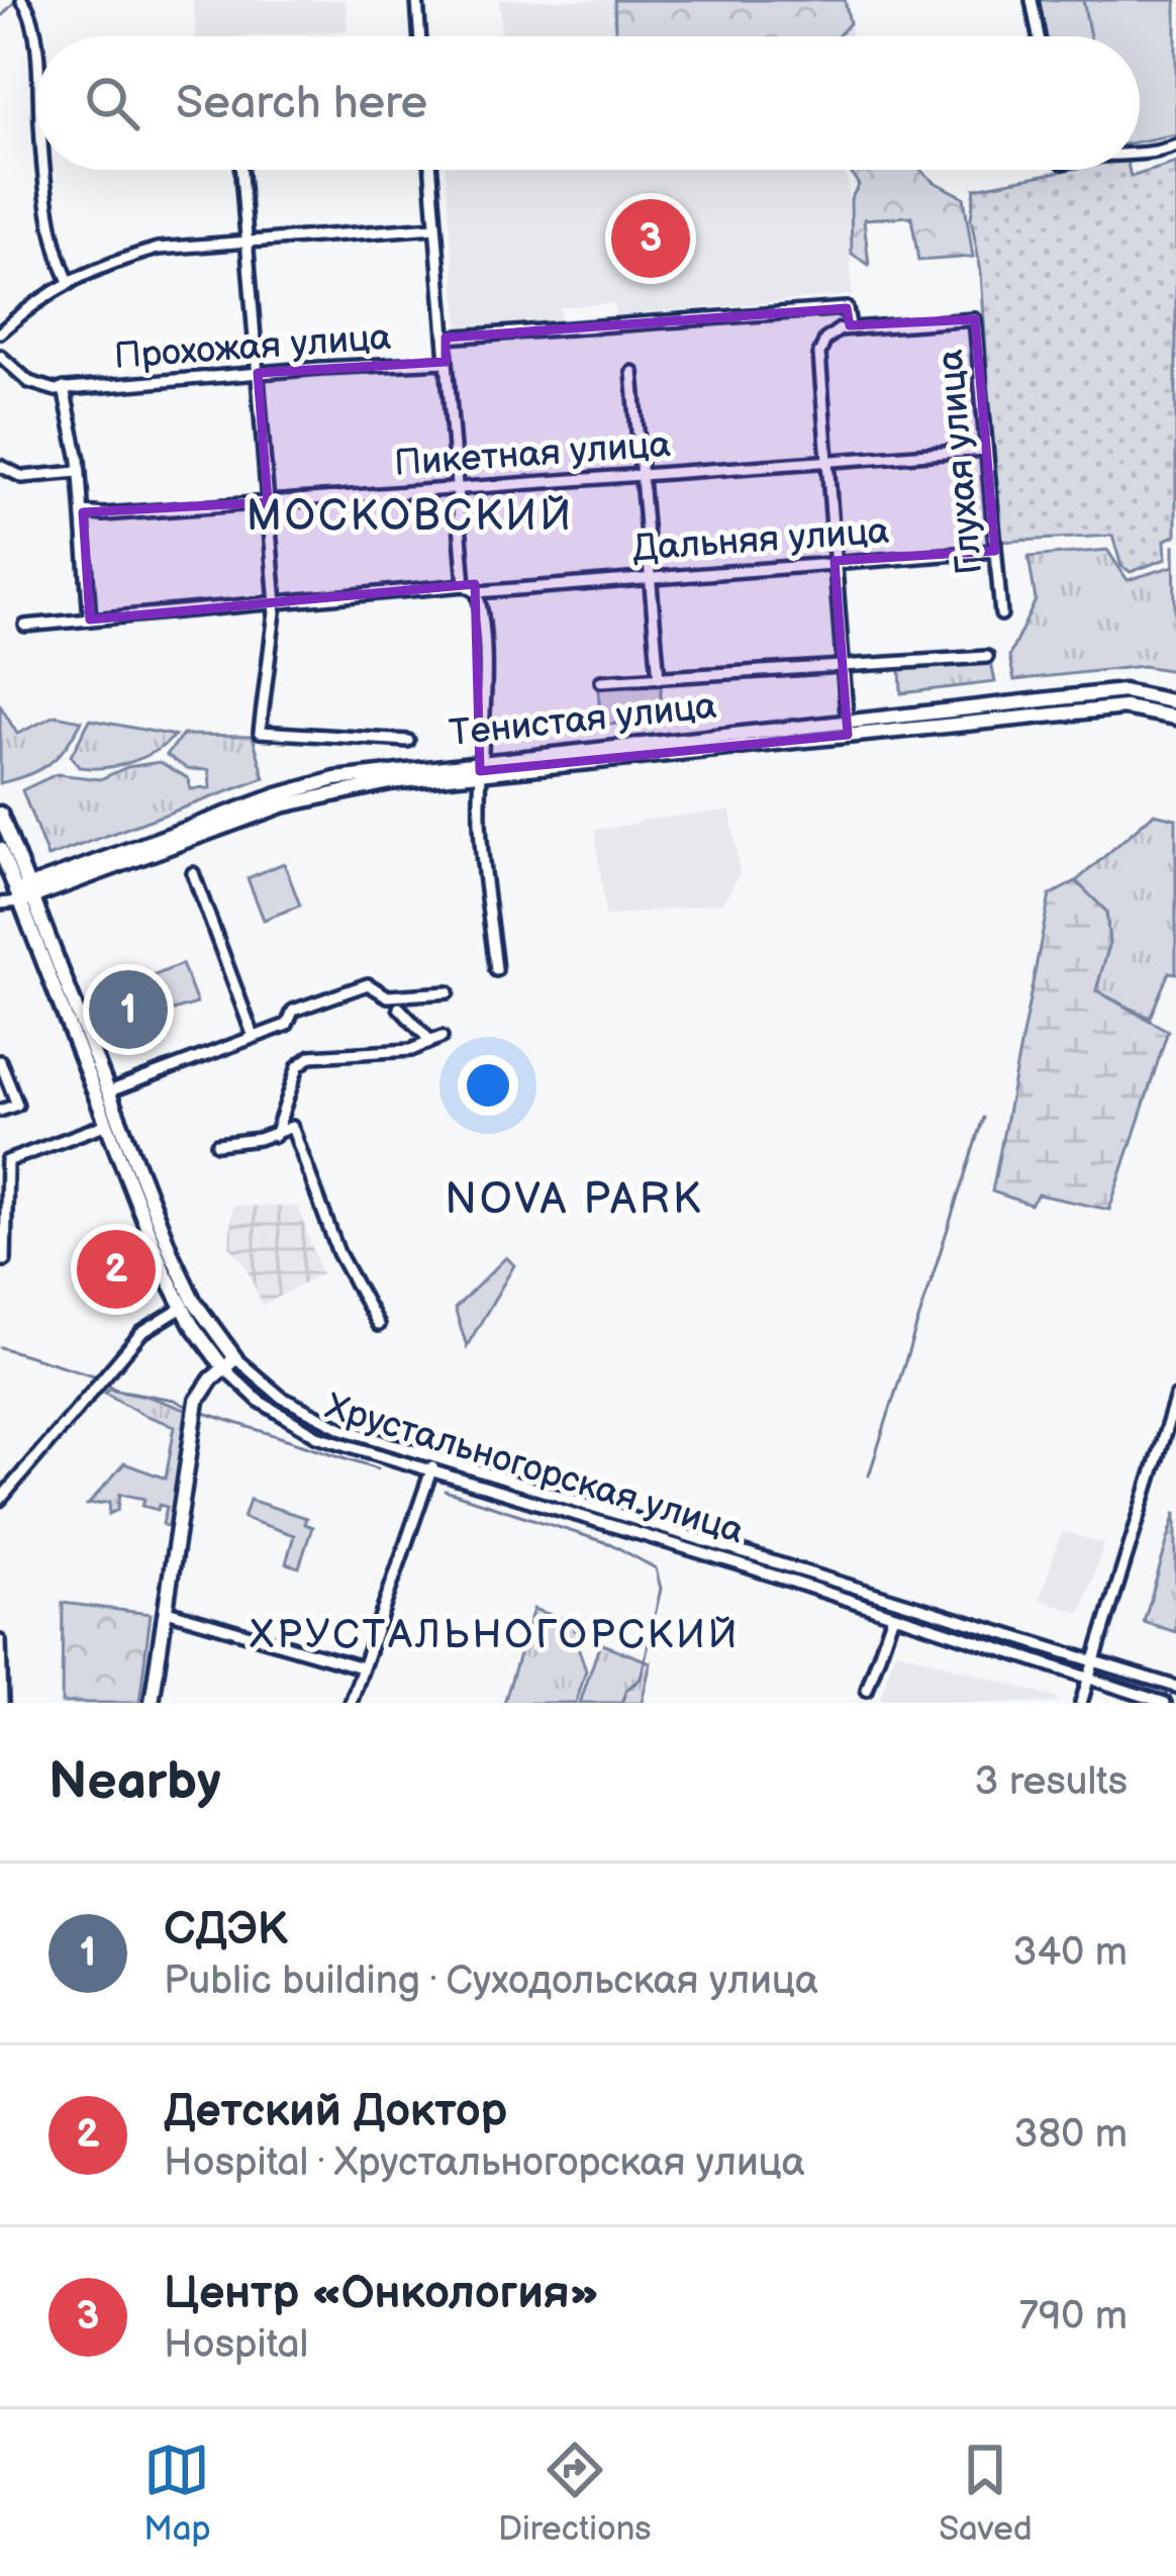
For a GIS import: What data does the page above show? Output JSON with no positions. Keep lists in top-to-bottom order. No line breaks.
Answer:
{"streets":{"main road":["Тенистая улица"],"street":["Прохожая улица","Пикетная улица","Глухая улица","Дальняя улица","Хрустальногорская улица"]},"crossings":[["Прохожая улица","Глухая улица"],["Пикетная улица","Глухая улица"],["Глухая улица","Дальняя улица"]],"districts":["МОСКОВСКИЙ","NOVA PARK","ХРУСТАЛЬНОГОРСКИЙ"],"page":{"search":"Search here","pins":["3","1","2"],"heading":["Nearby","3 results"],"list":[{"mark":"1","name":"СДЭК","note":"Public building · Суходольская улица","value":"340 m"},{"mark":"2","name":"Детский Доктор","note":"Hospital · Хрустальногорская улица","value":"380 m"},{"mark":"3","name":"Центр «Онкология»","note":"Hospital","value":"790 m"}],"nav":["Map","Directions","Saved"]}}
